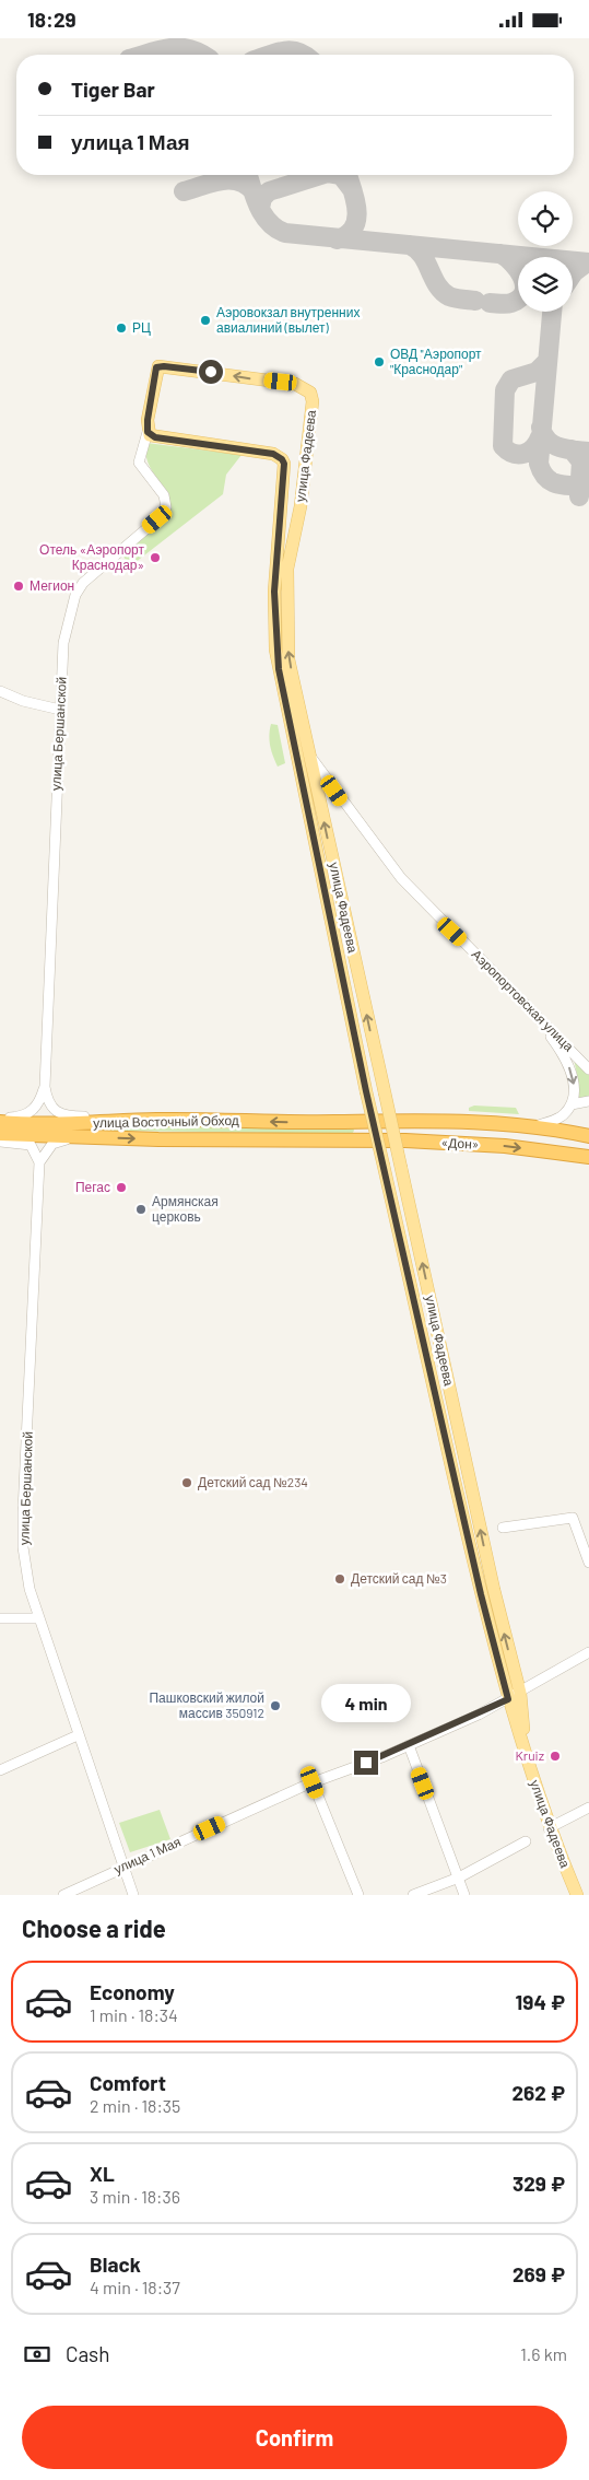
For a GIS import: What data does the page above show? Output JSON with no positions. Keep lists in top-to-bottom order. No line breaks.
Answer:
{"streets":{"highway":["улица Восточный Обход","«Дон»"],"main road":["улица Фадеева"],"street":["улица Бершанской","Аэропортовская улица","улица 1 Мая"]},"crossings":[["улица Фадеева","улица Бершанской"],["улица Фадеева","Аэропортовская улица"],["улица Фадеева","улица 1 Мая"],["улица Бершанской","улица Восточный Обход"],["улица Бершанской","улица 1 Мая"],["улица Восточный Обход","«Дон»"]],"places":["Аэровокзал внутренних авиалиний (вылет)","РЦ","ОВД \"Аэропорт \"Краснодар\"","Отель «Аэропорт Краснодар»","Мегион","Пегас","Армянская церковь","Детский сад №234","Детский сад №3","Пашковский жилой массив 350912","Kruiz"],"page":{"status":"18:29","banner":["Tiger Bar","улица 1 Мая"],"bubble":"4 min","heading":"Choose a ride","list":[{"name":"Economy","note":"1 min · 18:34","value":"194 ₽"},{"name":"Comfort","note":"2 min · 18:35","value":"262 ₽"},{"name":"XL","note":"3 min · 18:36","value":"329 ₽"},{"name":"Black","note":"4 min · 18:37","value":"269 ₽"}],"pay":["Cash","1.6 km"],"buttons":"Confirm"}}
